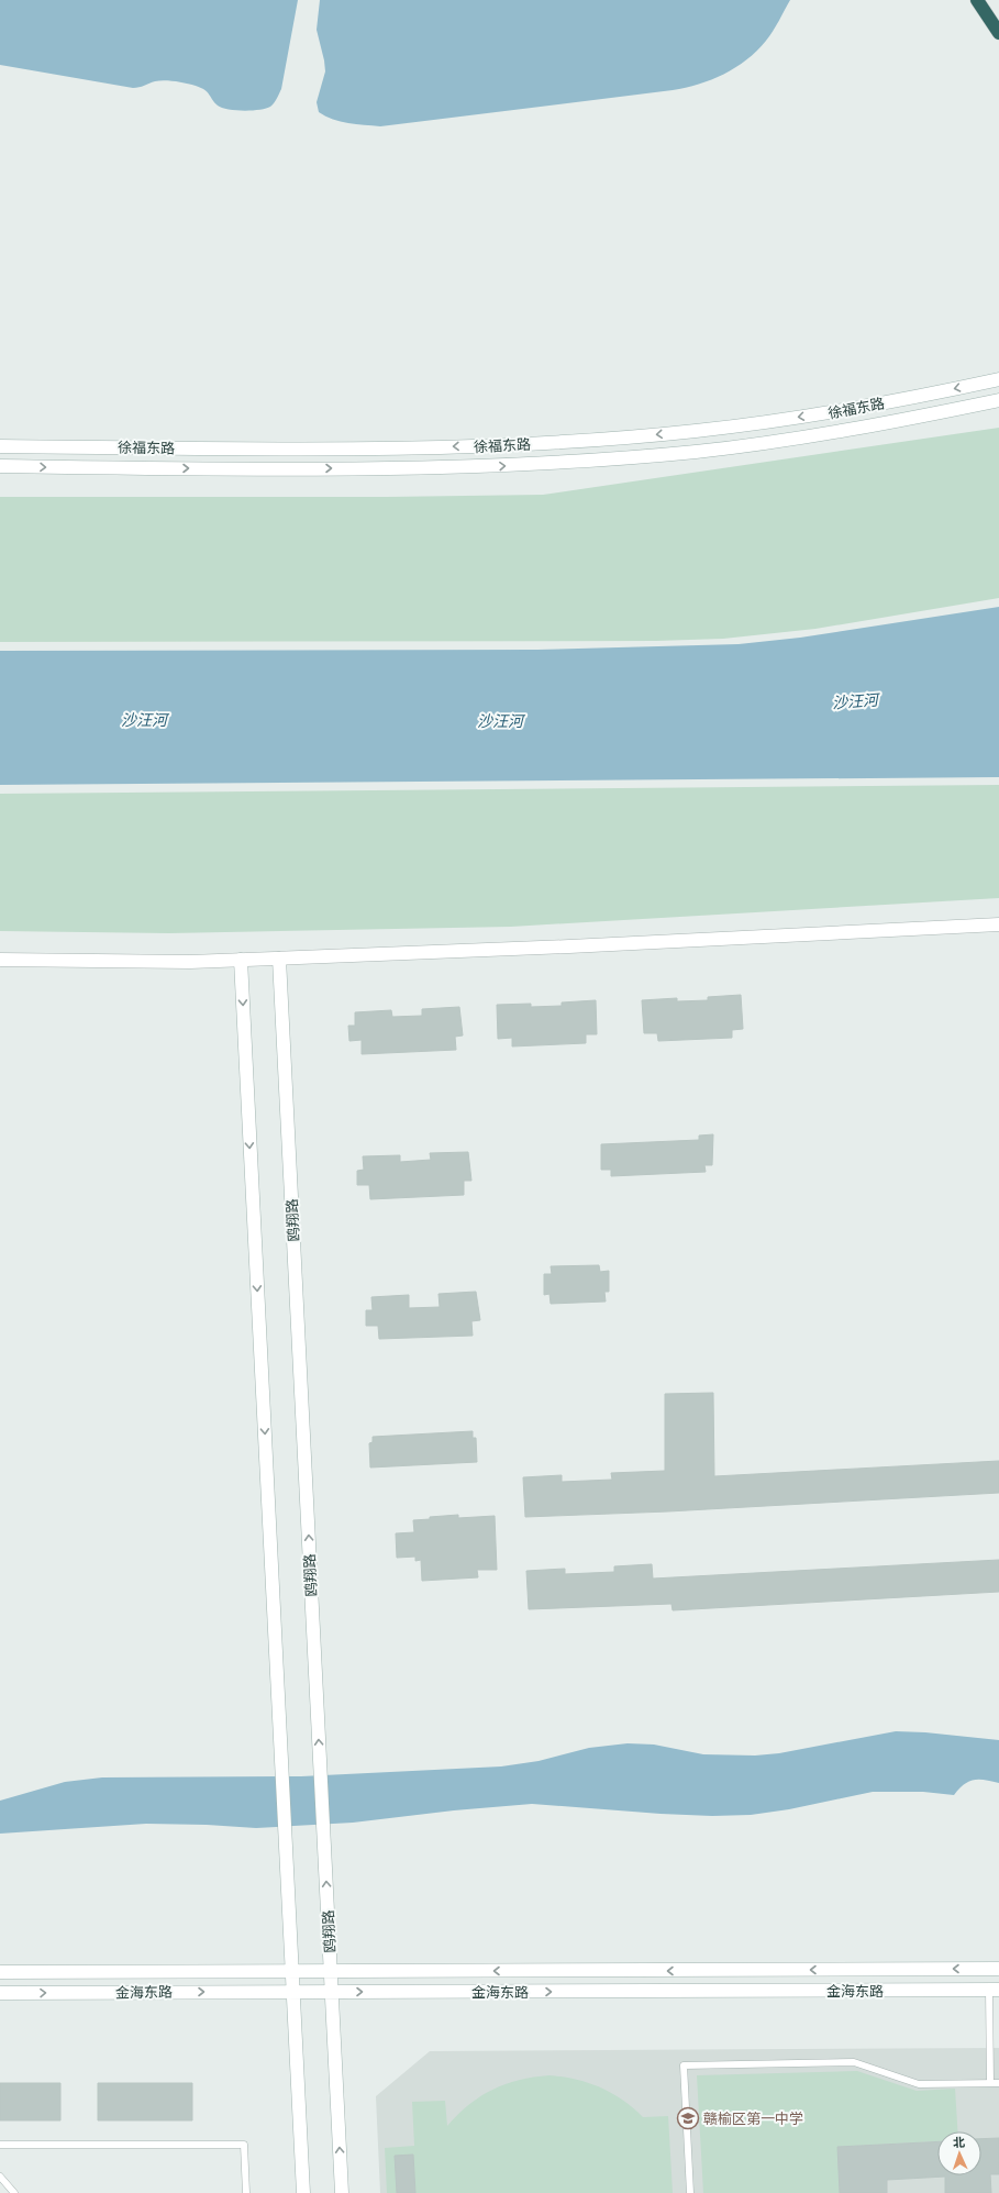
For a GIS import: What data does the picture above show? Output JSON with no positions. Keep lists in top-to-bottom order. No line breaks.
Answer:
{"streets":{"main road":["徐福东路","鸥翔路","金海东路"]},"crossings":[["鸥翔路","金海东路"]],"water":["沙汪河"],"places":{"school or university":["赣榆区第一中学"]},"north":"top"}
